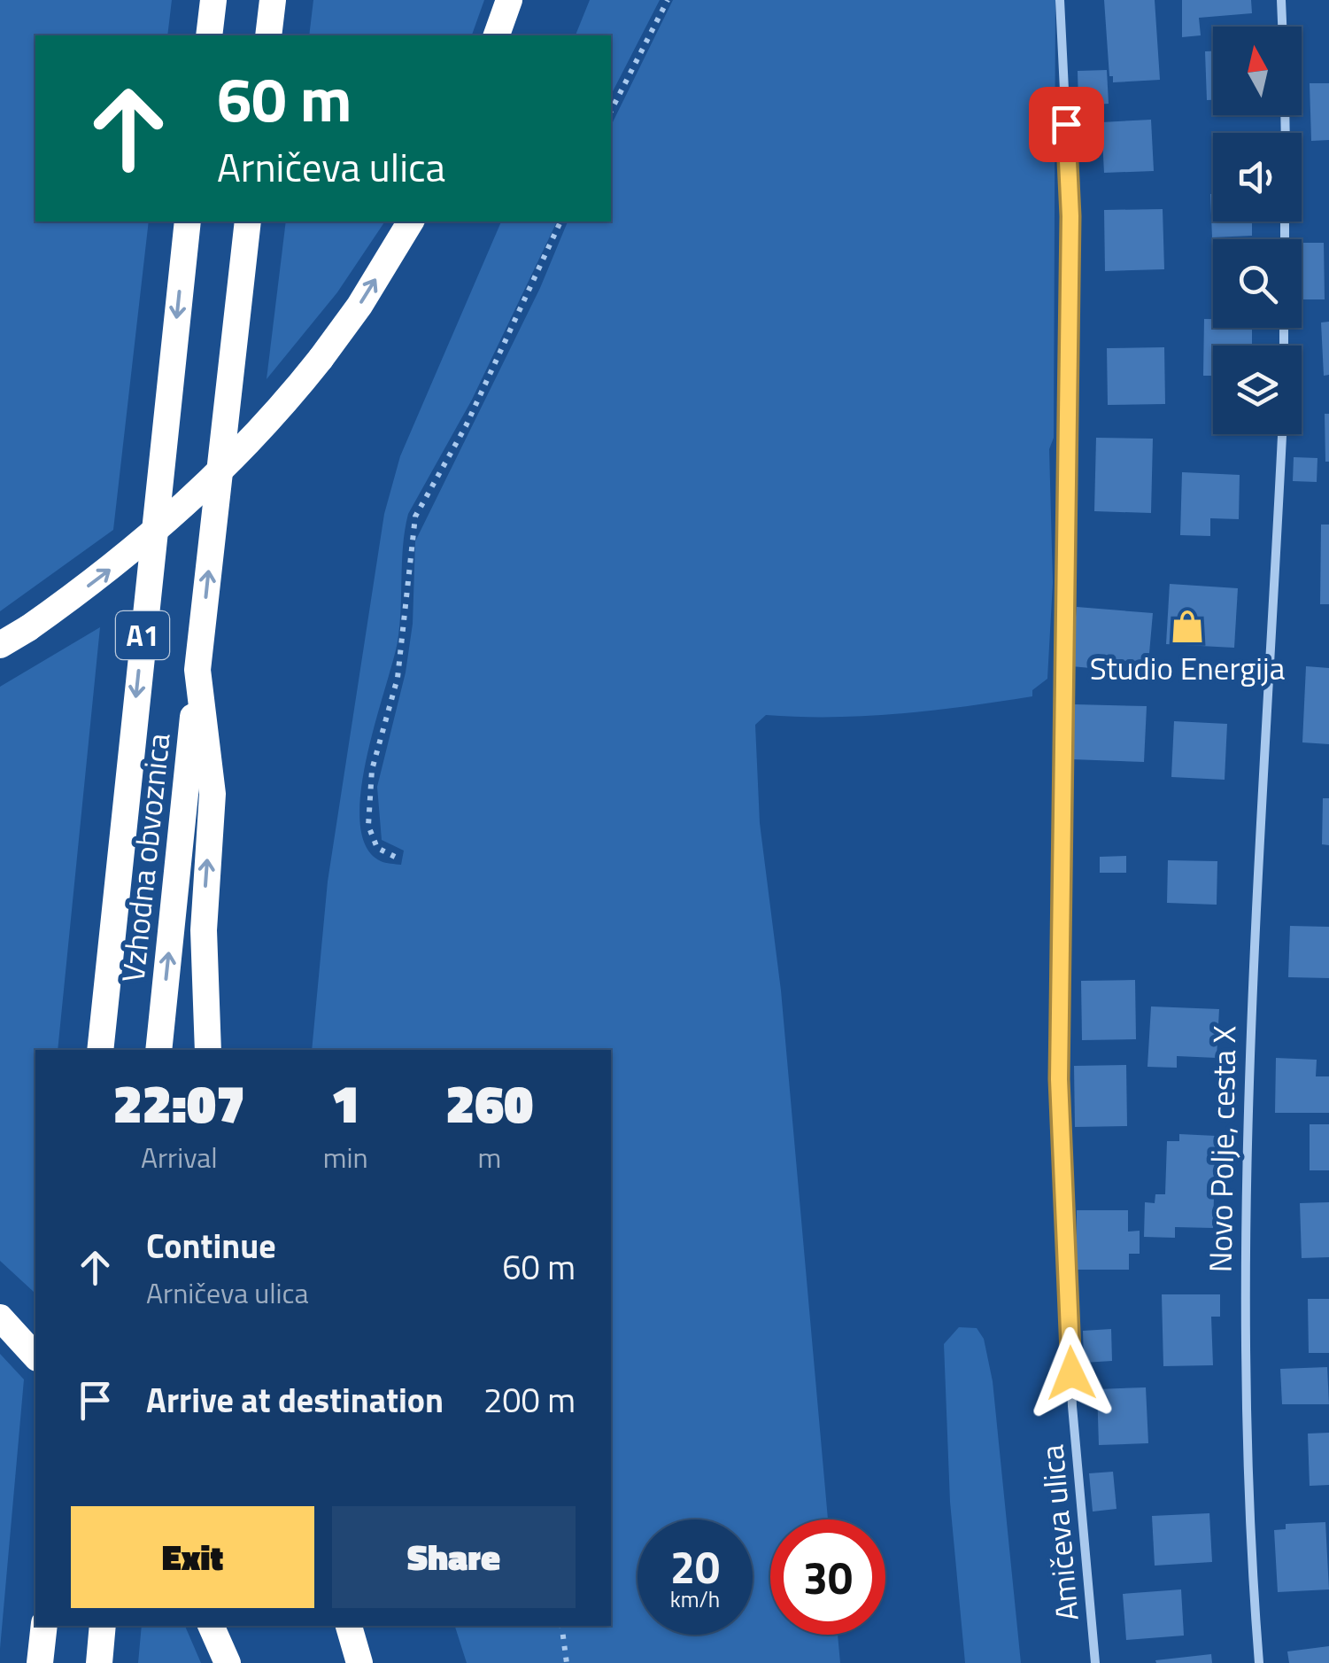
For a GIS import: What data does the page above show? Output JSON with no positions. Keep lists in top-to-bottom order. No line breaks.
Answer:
{"streets":{"highway":["A1","Vzhodna obvoznica"],"street":["Novo Polje, cesta X","Amičeva ulica"]},"crossings":[["A1","Vzhodna obvoznica"]],"places":{"shop":["Studio Energija"]},"north":"top","page":{"turn":["60 m","Arničeva ulica"],"eta":["22:07","Arrival","1","min","260","m"],"list":[{"name":"Continue","note":"Arničeva ulica","value":"60 m"},{"name":"Arrive at destination","value":"200 m"}],"buttons":["Exit","Share"],"speed":"20 km/h","limit":"30"}}
